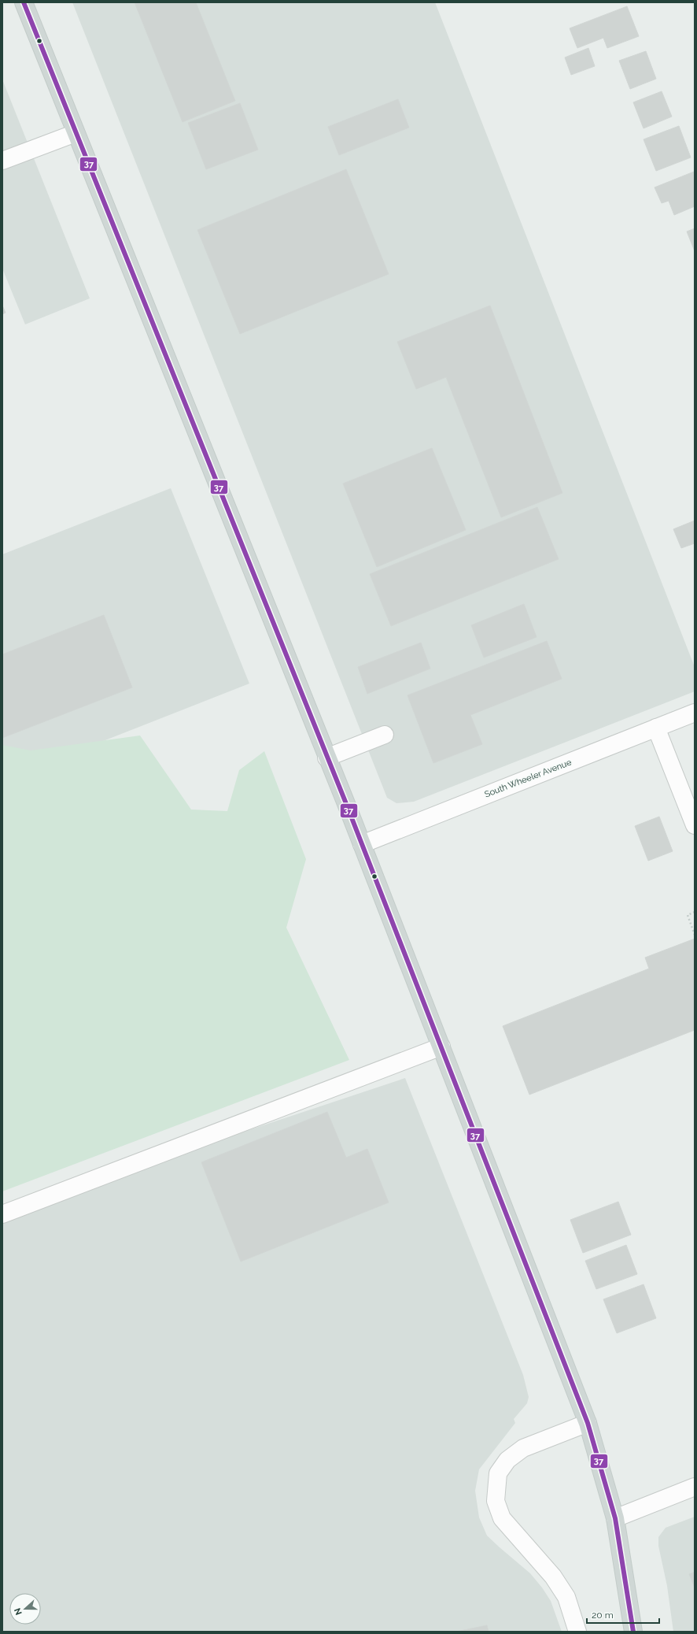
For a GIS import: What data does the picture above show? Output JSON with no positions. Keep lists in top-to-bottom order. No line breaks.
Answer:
{"streets":{"street":["South Wheeler Avenue"]},"lines":["transit line 37"],"scale_bar":"20 m","north":"left"}
